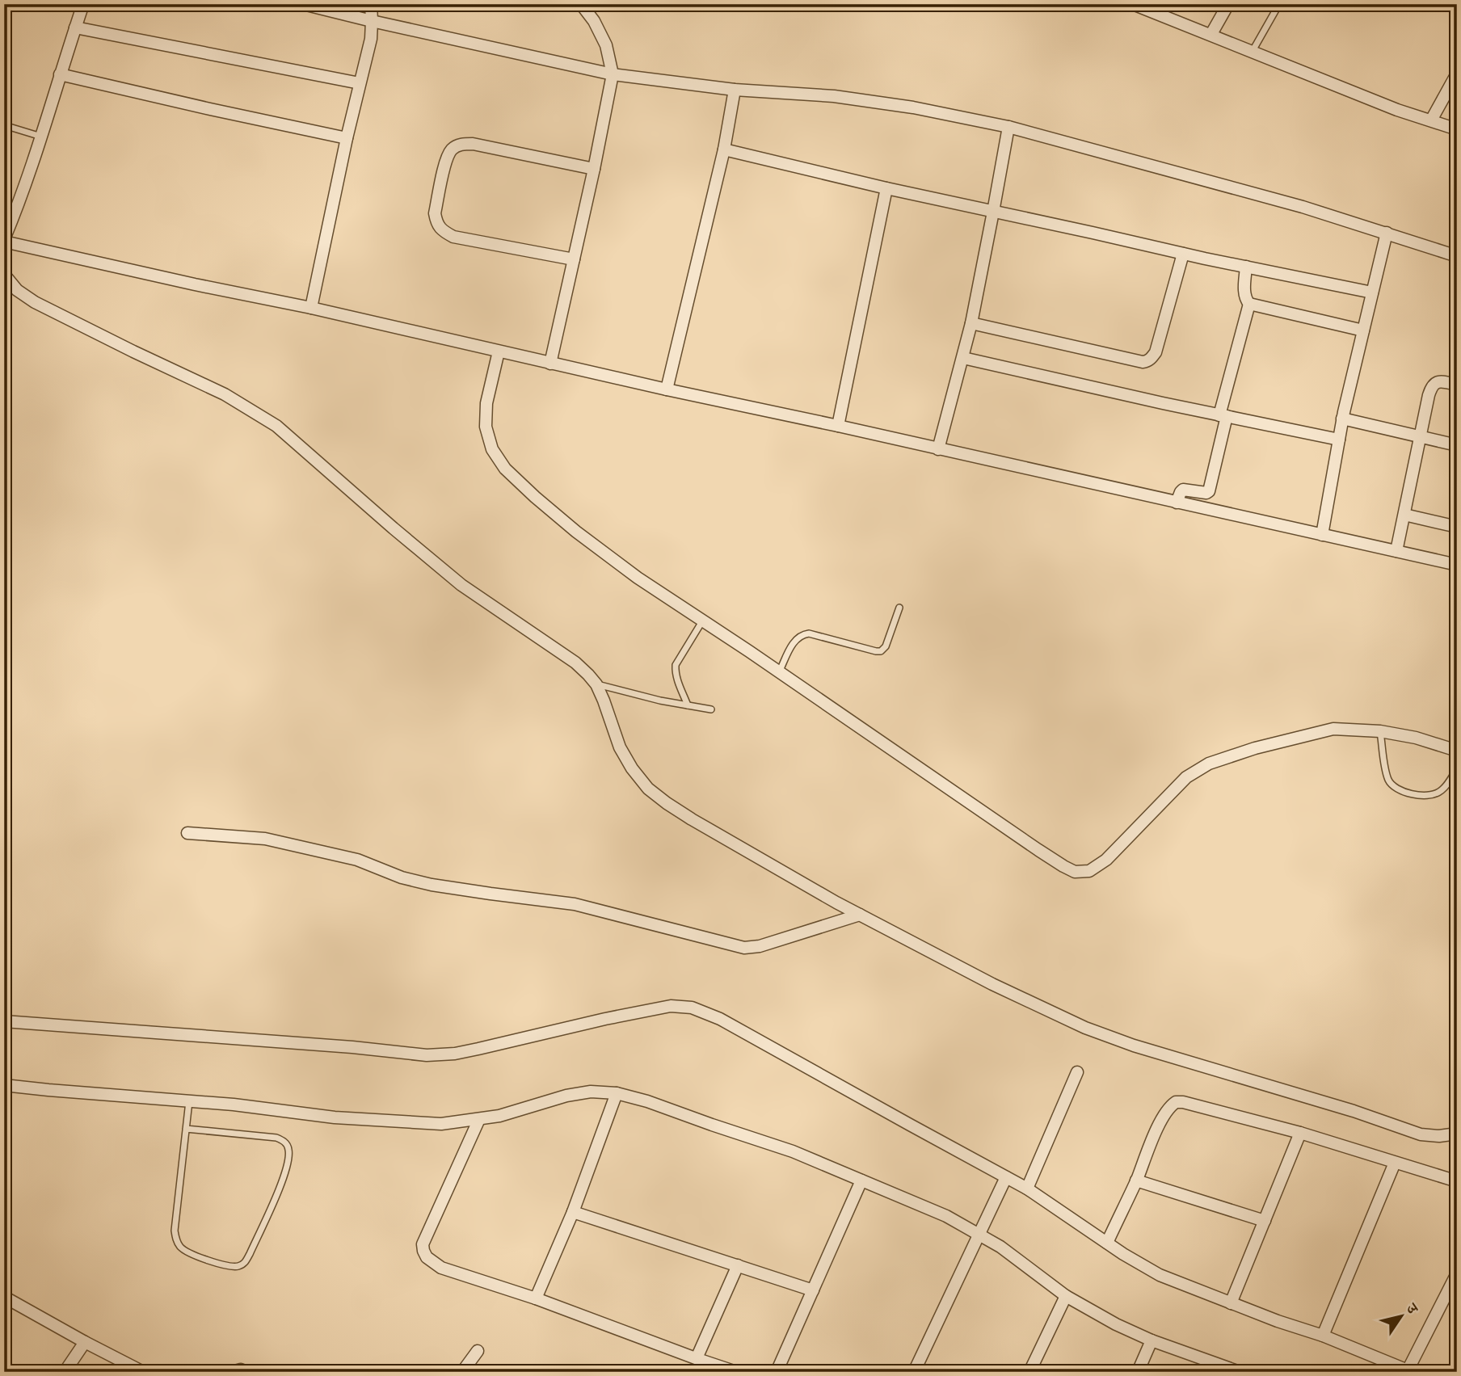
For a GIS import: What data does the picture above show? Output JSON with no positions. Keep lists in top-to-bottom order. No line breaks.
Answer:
{"north":"top right"}
